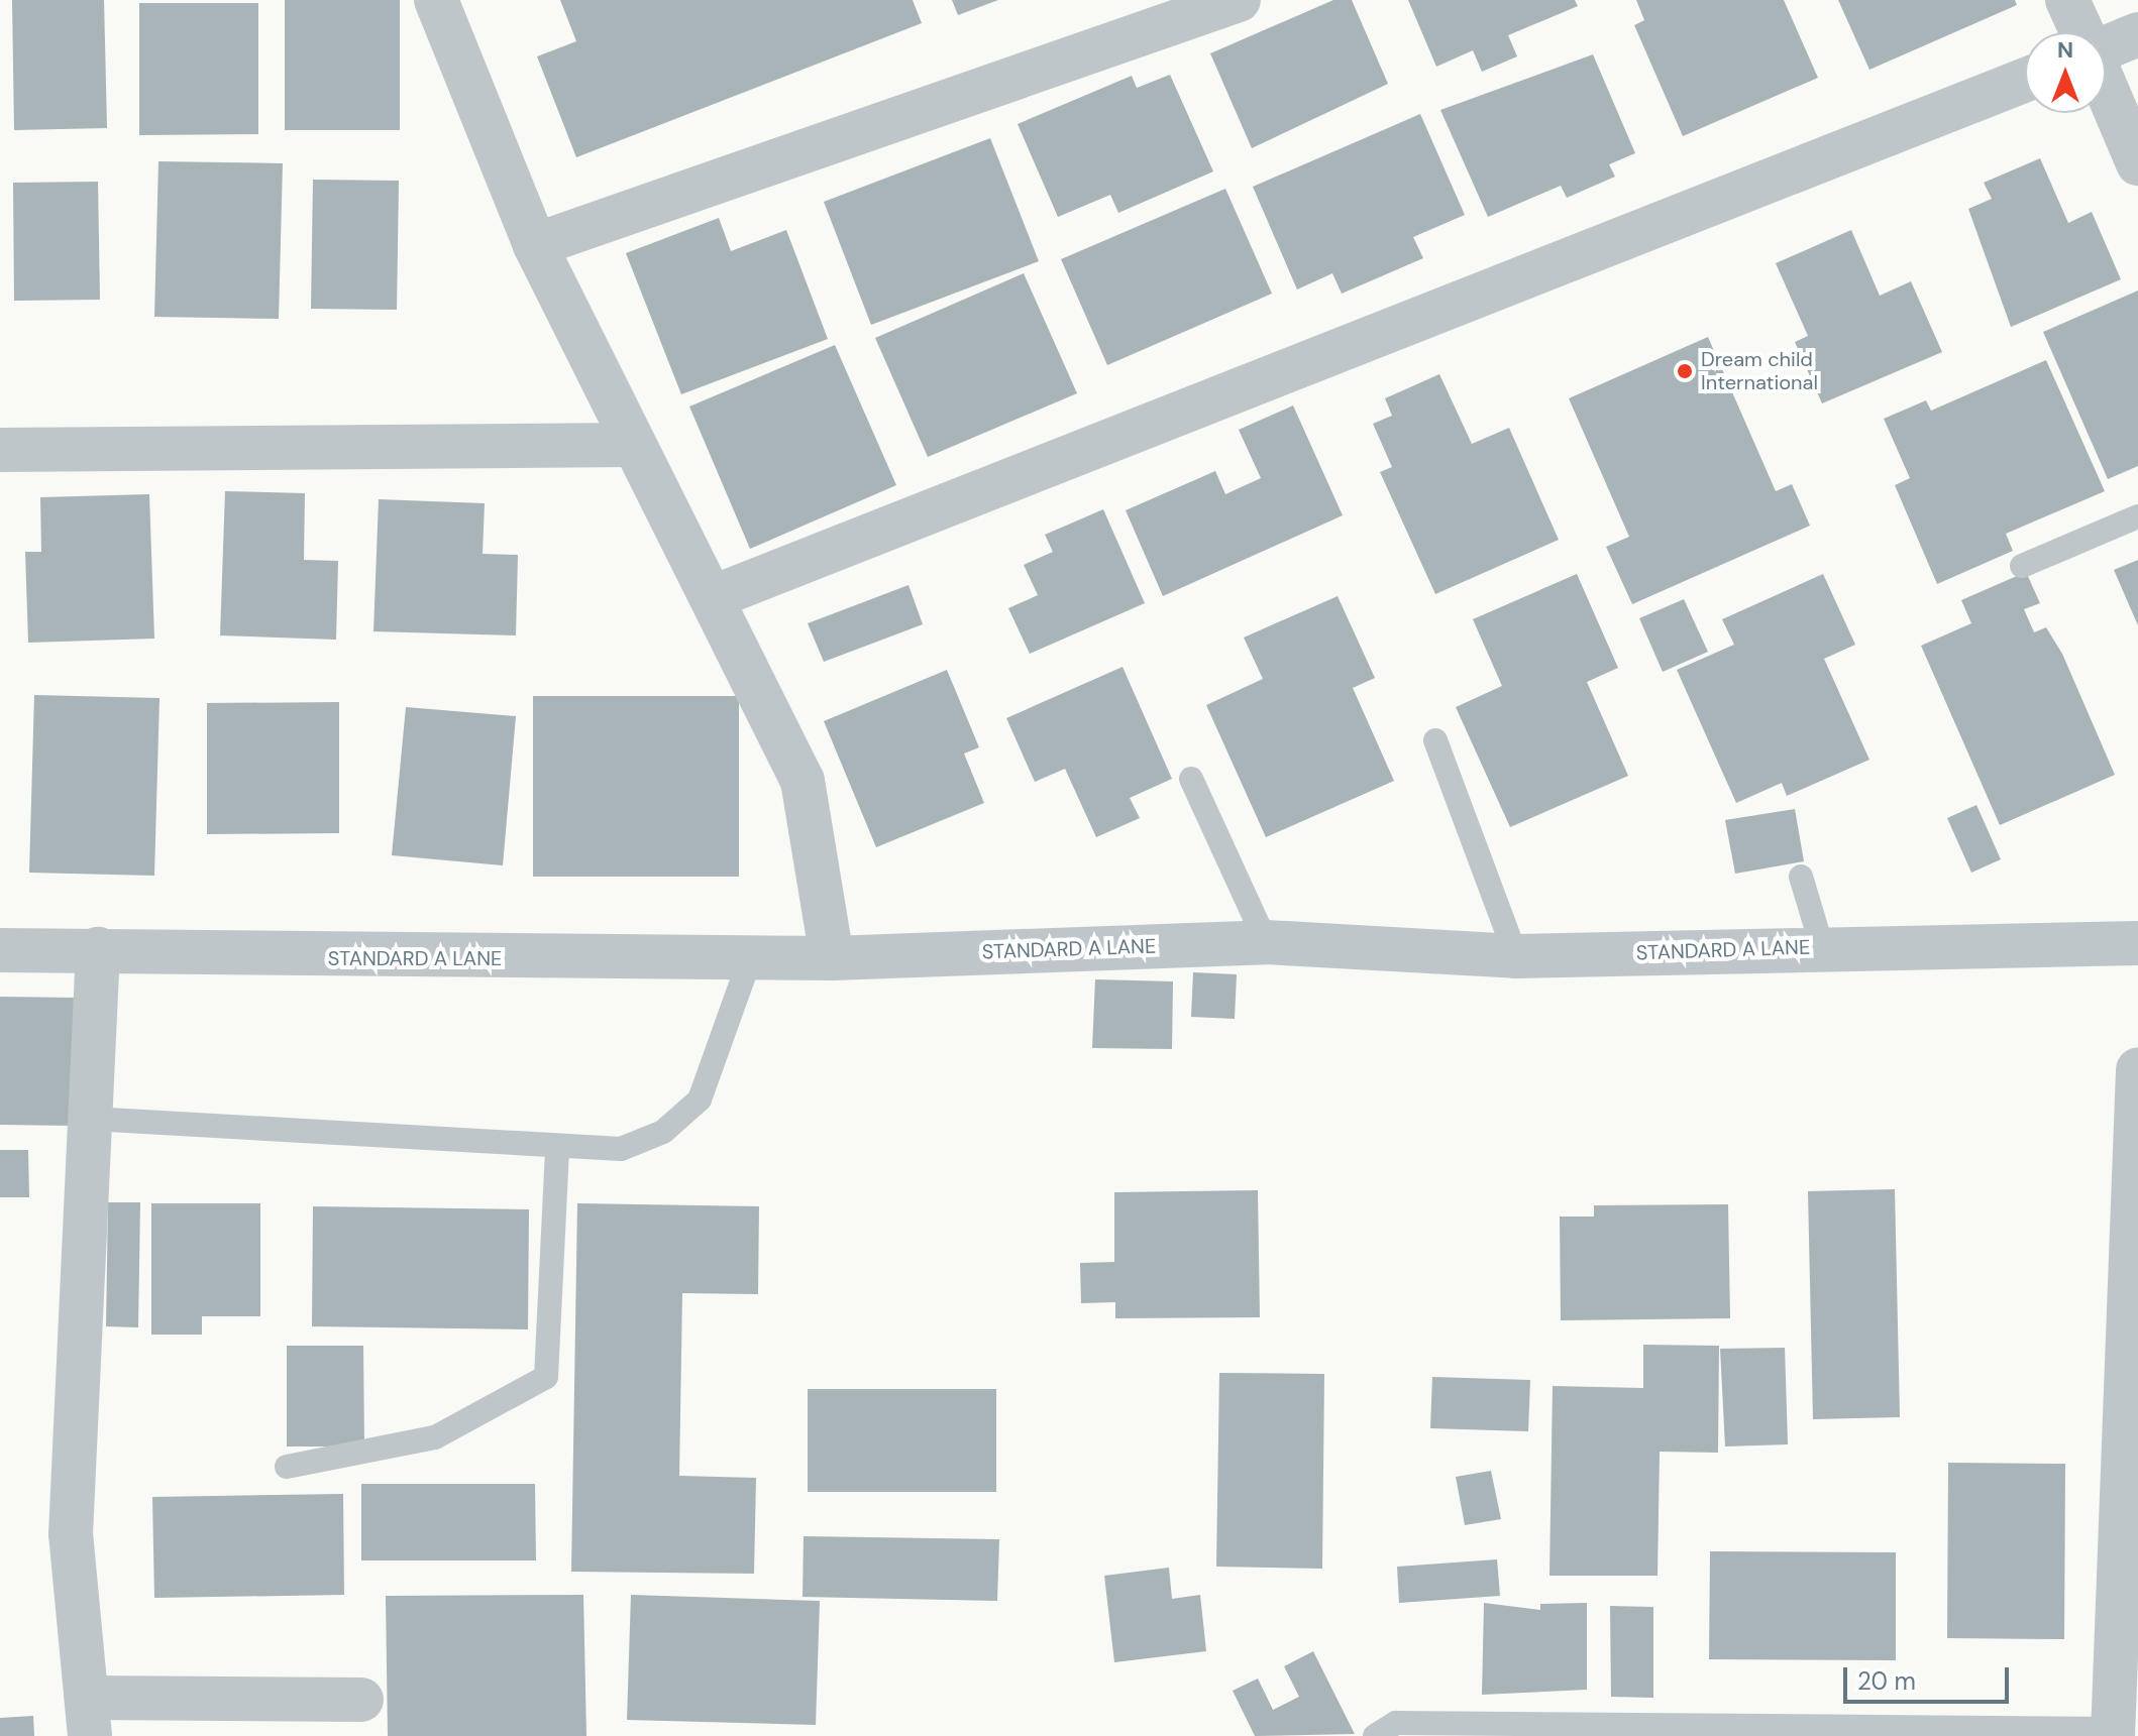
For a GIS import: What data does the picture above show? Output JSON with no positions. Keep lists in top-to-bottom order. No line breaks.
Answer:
{"streets":{"street":["STANDARD A LANE"]},"places":["Dream child International"],"scale_bar":"20 m","north":"top"}
